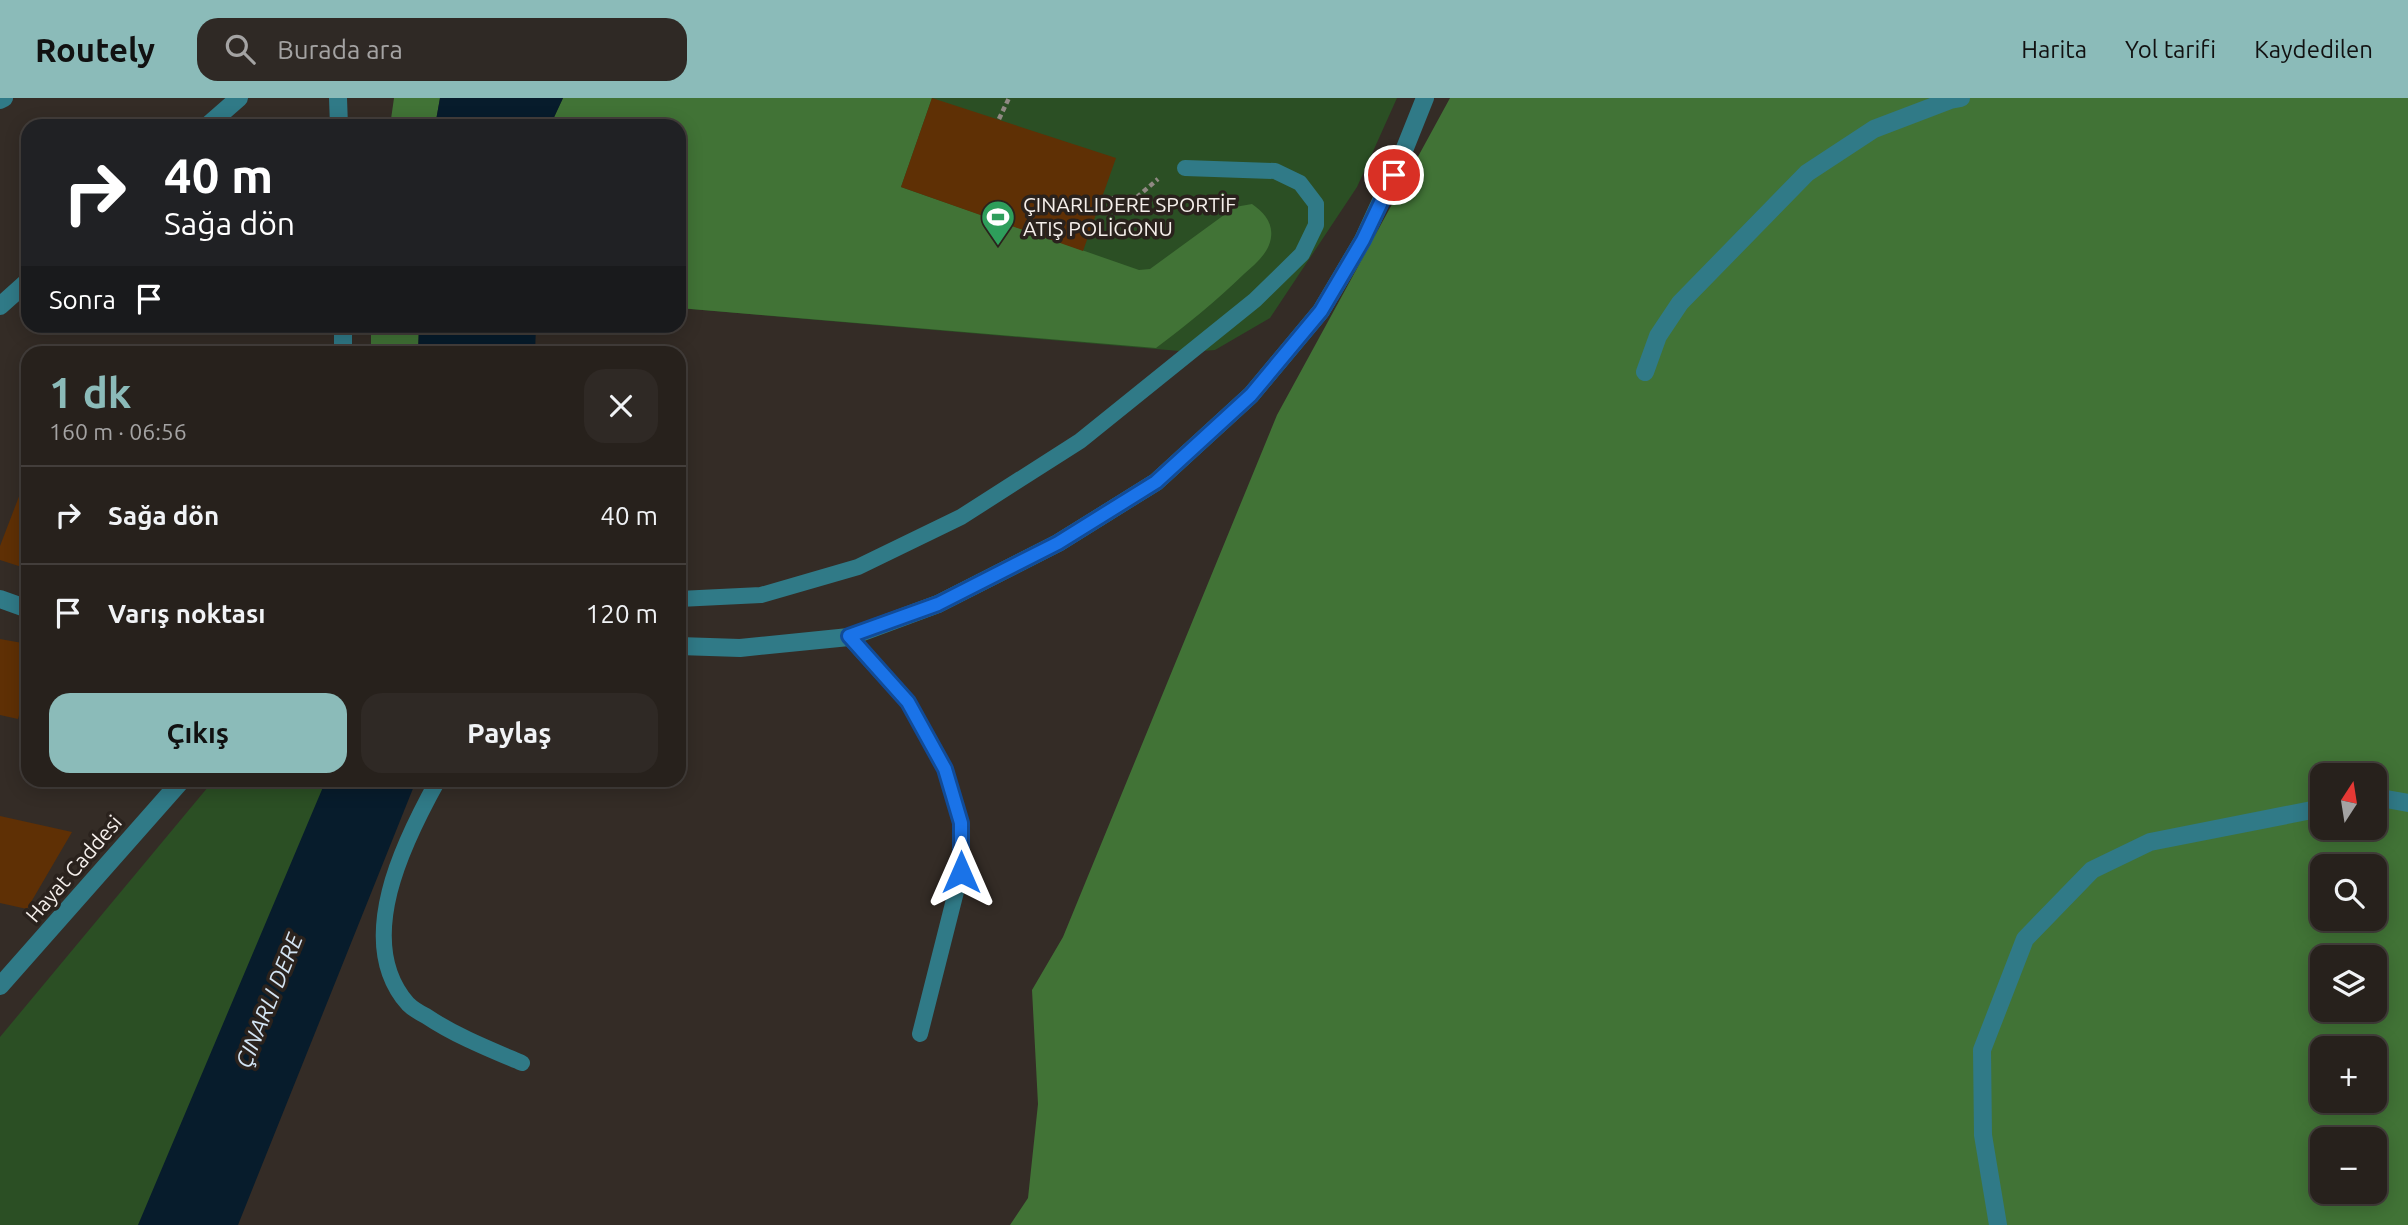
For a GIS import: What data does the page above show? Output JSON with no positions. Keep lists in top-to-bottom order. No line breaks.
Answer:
{"streets":{"street":["Hayat Caddesi"]},"water":["ÇINARLI DERE"],"places":{"sports":["ÇINARLIDERE SPORTİF ATIŞ POLİGONU"]},"north":"top","page":{"header":"Routely","search":"Burada ara","nav":["Harita","Yol tarifi","Kaydedilen"],"turn":["40 m","Sağa dön"],"then":"Sonra","heading":["1 dk","160 m · 06:56"],"list":[{"name":"Sağa dön","value":"40 m"},{"name":"Varış noktası","value":"120 m"}],"buttons":["Çıkış","Paylaş"],"map_buttons":["+","−"]}}
